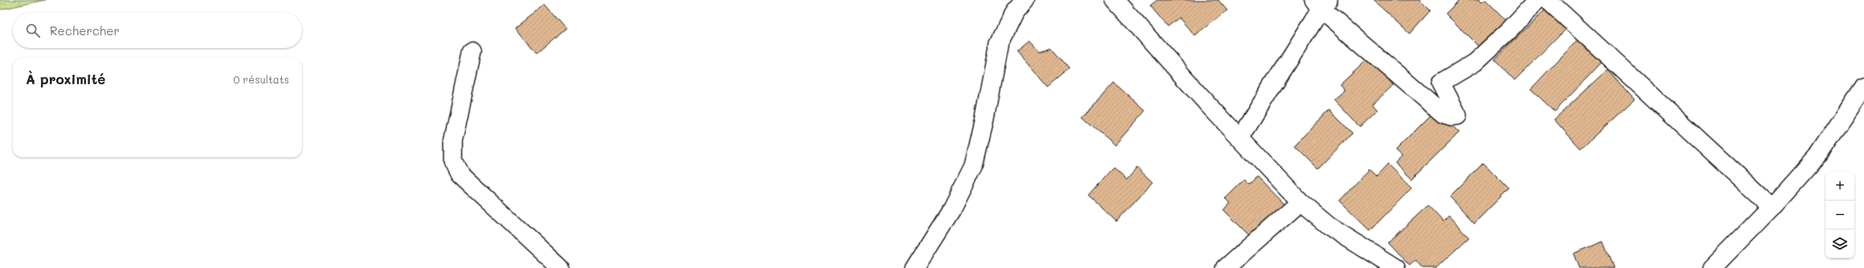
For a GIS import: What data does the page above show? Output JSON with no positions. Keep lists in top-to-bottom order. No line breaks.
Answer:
{"page":{"search":"Rechercher","heading":["À proximité","0 résultats"],"map_buttons":["+","−"]}}
